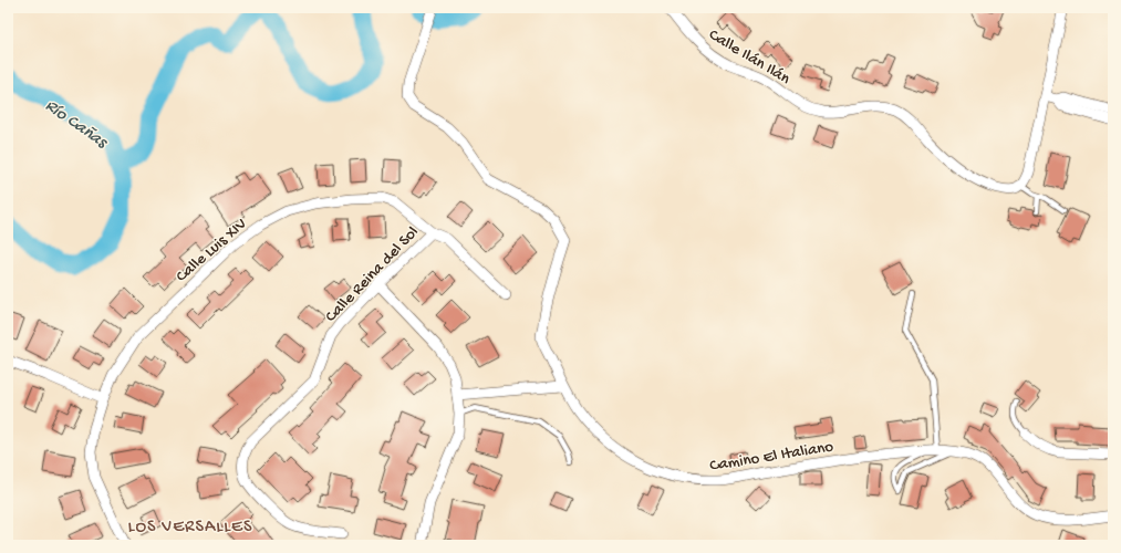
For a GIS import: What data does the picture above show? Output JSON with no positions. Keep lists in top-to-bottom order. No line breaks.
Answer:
{"streets":{"street":["Calle Ilán Ilán","Calle Luis XIV","Calle Reina del Sol","Camino El Italiano"]},"crossings":[["Calle Luis XIV","Calle Reina del Sol"]],"districts":["LOS VERSALLES"],"water":["Río Cañas"]}
